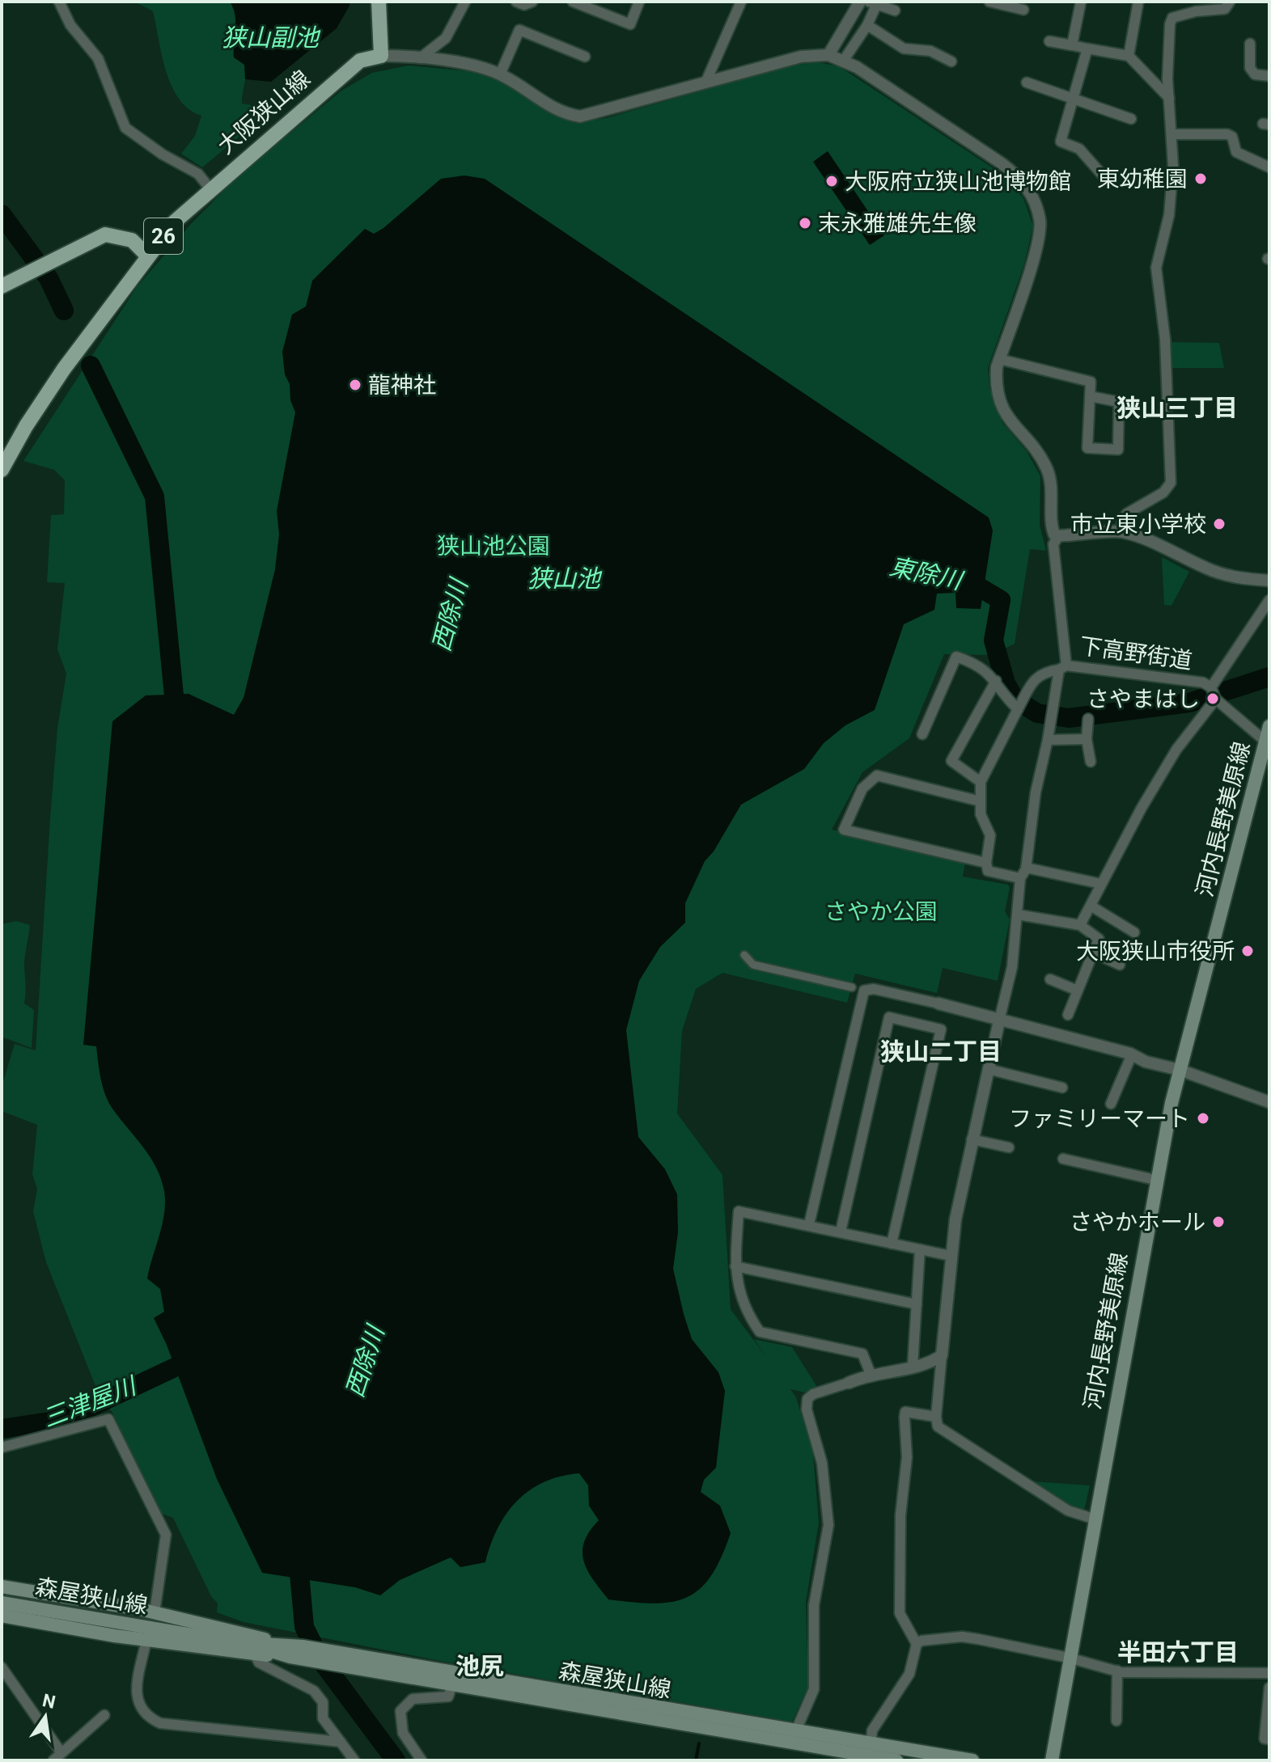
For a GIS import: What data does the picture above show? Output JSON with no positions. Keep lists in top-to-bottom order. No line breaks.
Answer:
{"streets":{"main road":["大阪狭山線","26","河内長野美原線","森屋狭山線"],"street":["下高野街道"]},"crossings":[["大阪狭山線","26"]],"districts":["狭山三丁目","狭山二丁目","半田六丁目","池尻"],"water":["狭山副池","東除川","狭山池","西除川","三津屋川"],"parks":["狭山池公園","さやか公園"],"places":["東幼稚園","大阪府立狭山池博物館","末永雅雄先生像","龍神社","市立東小学校","さやまはし","大阪狭山市役所","ファミリーマート","さやかホール"],"north":"top"}
